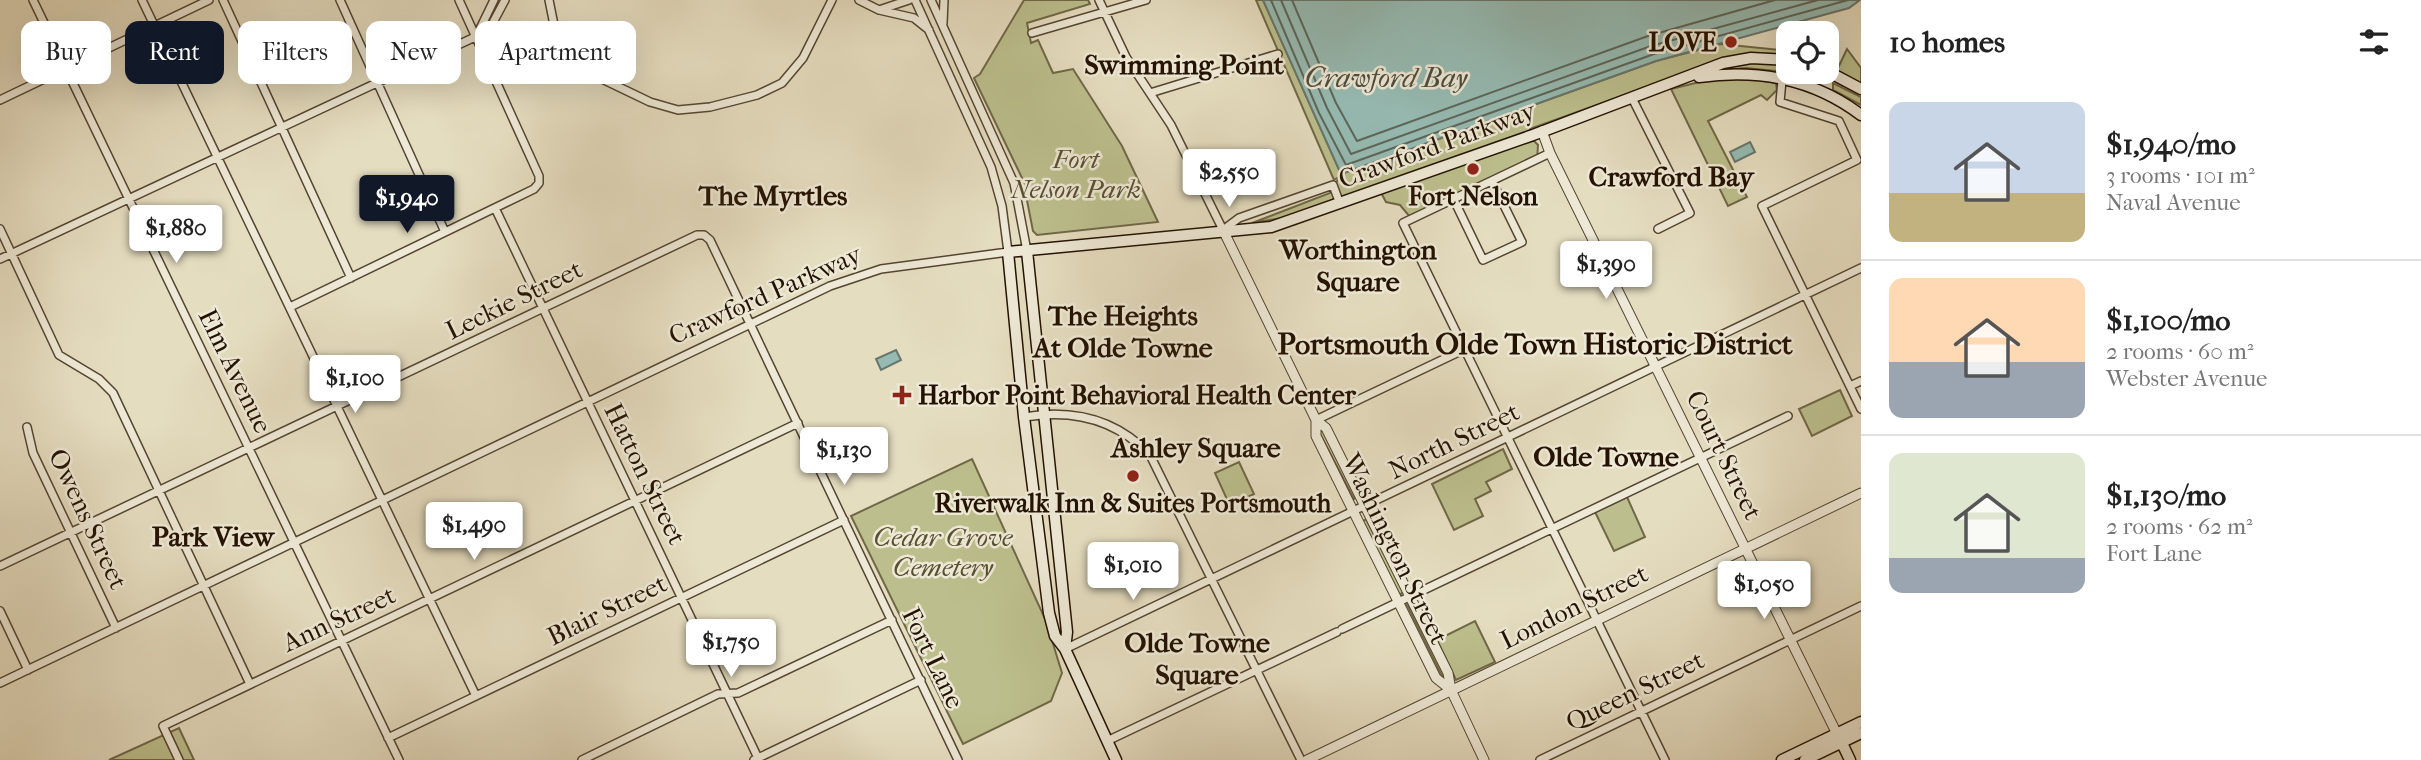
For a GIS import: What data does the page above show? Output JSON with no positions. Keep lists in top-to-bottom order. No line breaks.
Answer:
{"streets":{"main road":["Crawford Parkway","Court Street"],"street":["Leckie Street","Elm Avenue","North Street","Hatton Street","Owens Street","Washington Street","London Street","Blair Street","Ann Street","Fort Lane","Queen Street"]},"crossings":[["Crawford Parkway","Elm Avenue"],["Crawford Parkway","Court Street"],["Crawford Parkway","Hatton Street"],["Crawford Parkway","Owens Street"],["Crawford Parkway","Washington Street"],["Crawford Parkway","Fort Lane"],["Leckie Street","Elm Avenue"],["Leckie Street","Hatton Street"],["Leckie Street","Owens Street"],["Leckie Street","Fort Lane"],["Elm Avenue","Blair Street"],["Elm Avenue","Ann Street"],["North Street","Court Street"],["North Street","Washington Street"],["Court Street","London Street"],["Court Street","Queen Street"],["Hatton Street","Blair Street"],["Hatton Street","Ann Street"],["Washington Street","London Street"],["Blair Street","Fort Lane"],["Ann Street","Fort Lane"]],"districts":["Swimming Point","Crawford Bay","The Myrtles","Worthington Square","The Heights At Olde Towne","Portsmouth Olde Town Historic District","Ashley Square","Olde Towne","Park View","Olde Towne Square"],"water":["Crawford Bay"],"parks":["Fort Nelson Park","Cedar Grove Cemetery"],"places":{"other":["LOVE","Fort Nelson","Riverwalk Inn & Suites Portsmouth"],"health":["Harbor Point Behavioral Health Center"]},"page":{"heading":"10 homes","chip":["Buy","Rent","Filters","New","Apartment"],"list":[{"name":"$1,940/mo","note":"3 rooms · 101 m² · Naval Avenue"},{"name":"$1,100/mo","note":"2 rooms · 60 m² · Webster Avenue"},{"name":"$1,130/mo","note":"2 rooms · 62 m² · Fort Lane"}],"price":["$2,550","$1,940","$1,880","$1,390","$1,100","$1,130","$1,490","$1,010","$1,050","$1,750"]}}
